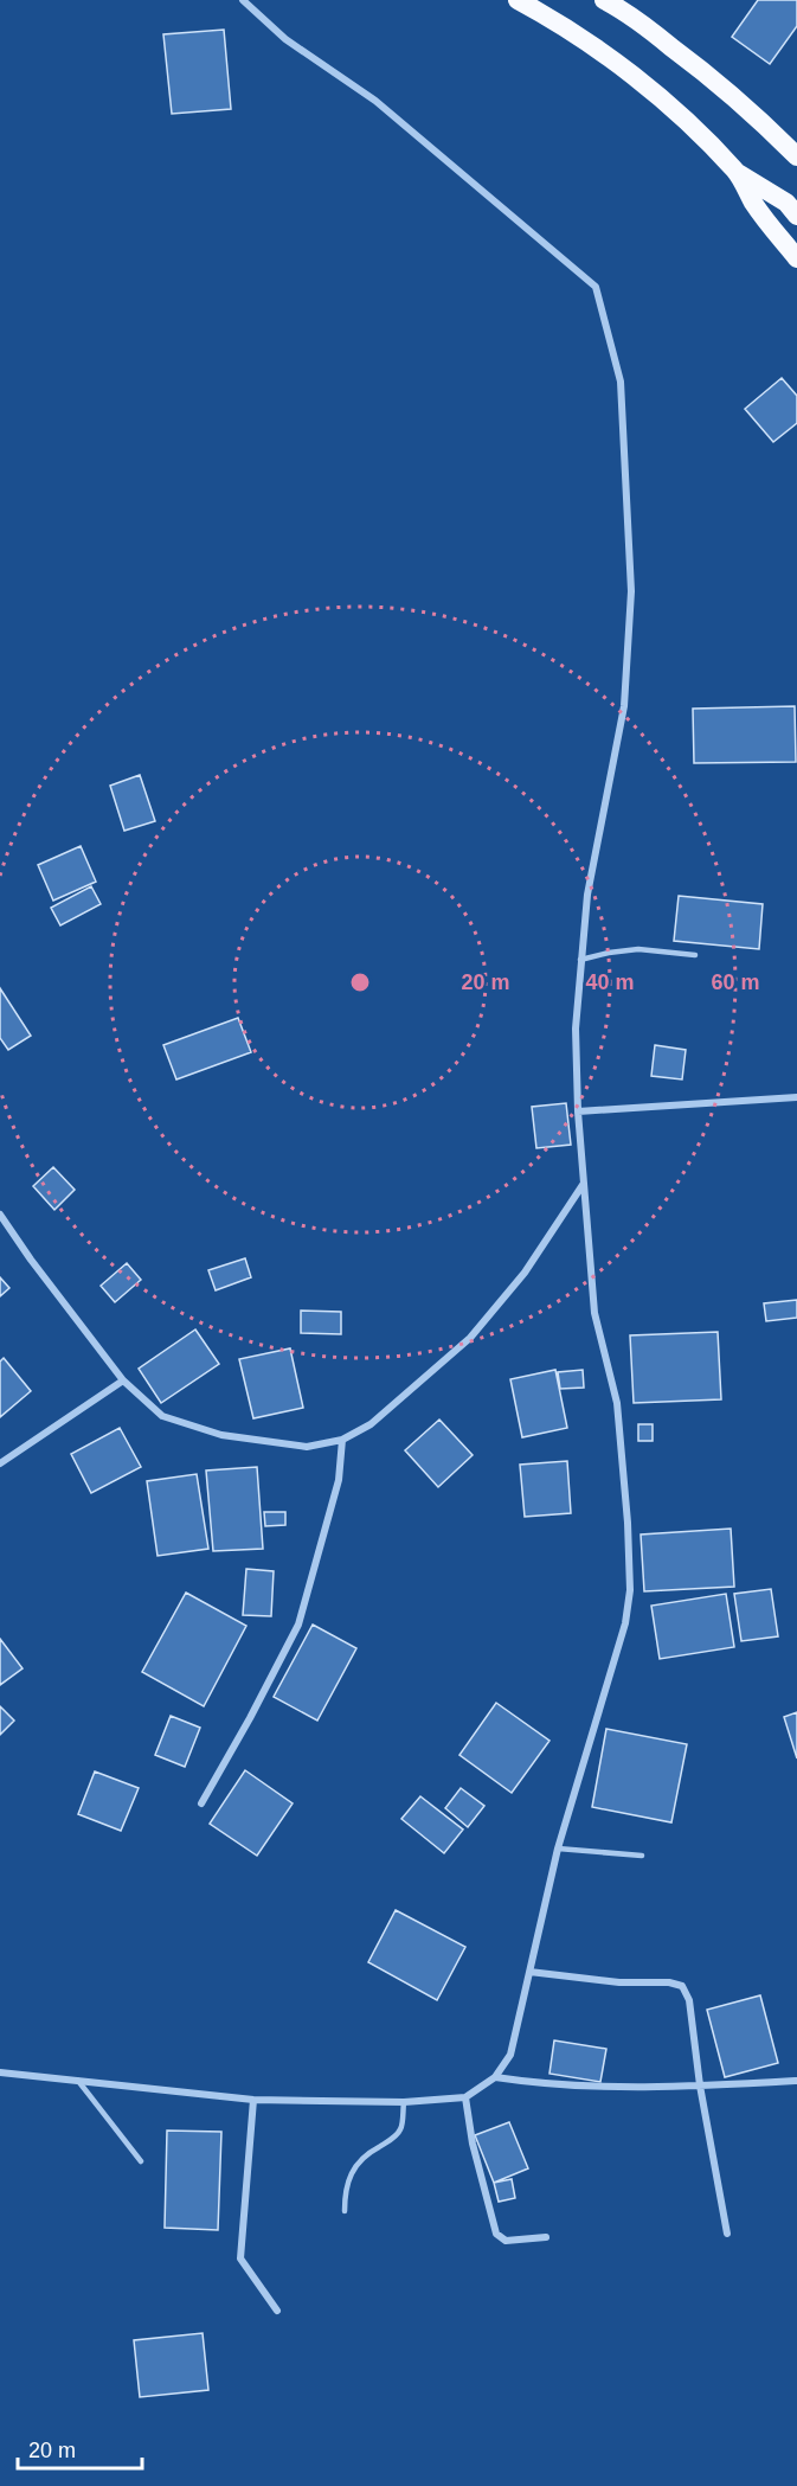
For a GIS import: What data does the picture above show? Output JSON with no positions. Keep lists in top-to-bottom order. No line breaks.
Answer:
{"scale_bar":"20 m","rings":["20 m","40 m","60 m"]}
